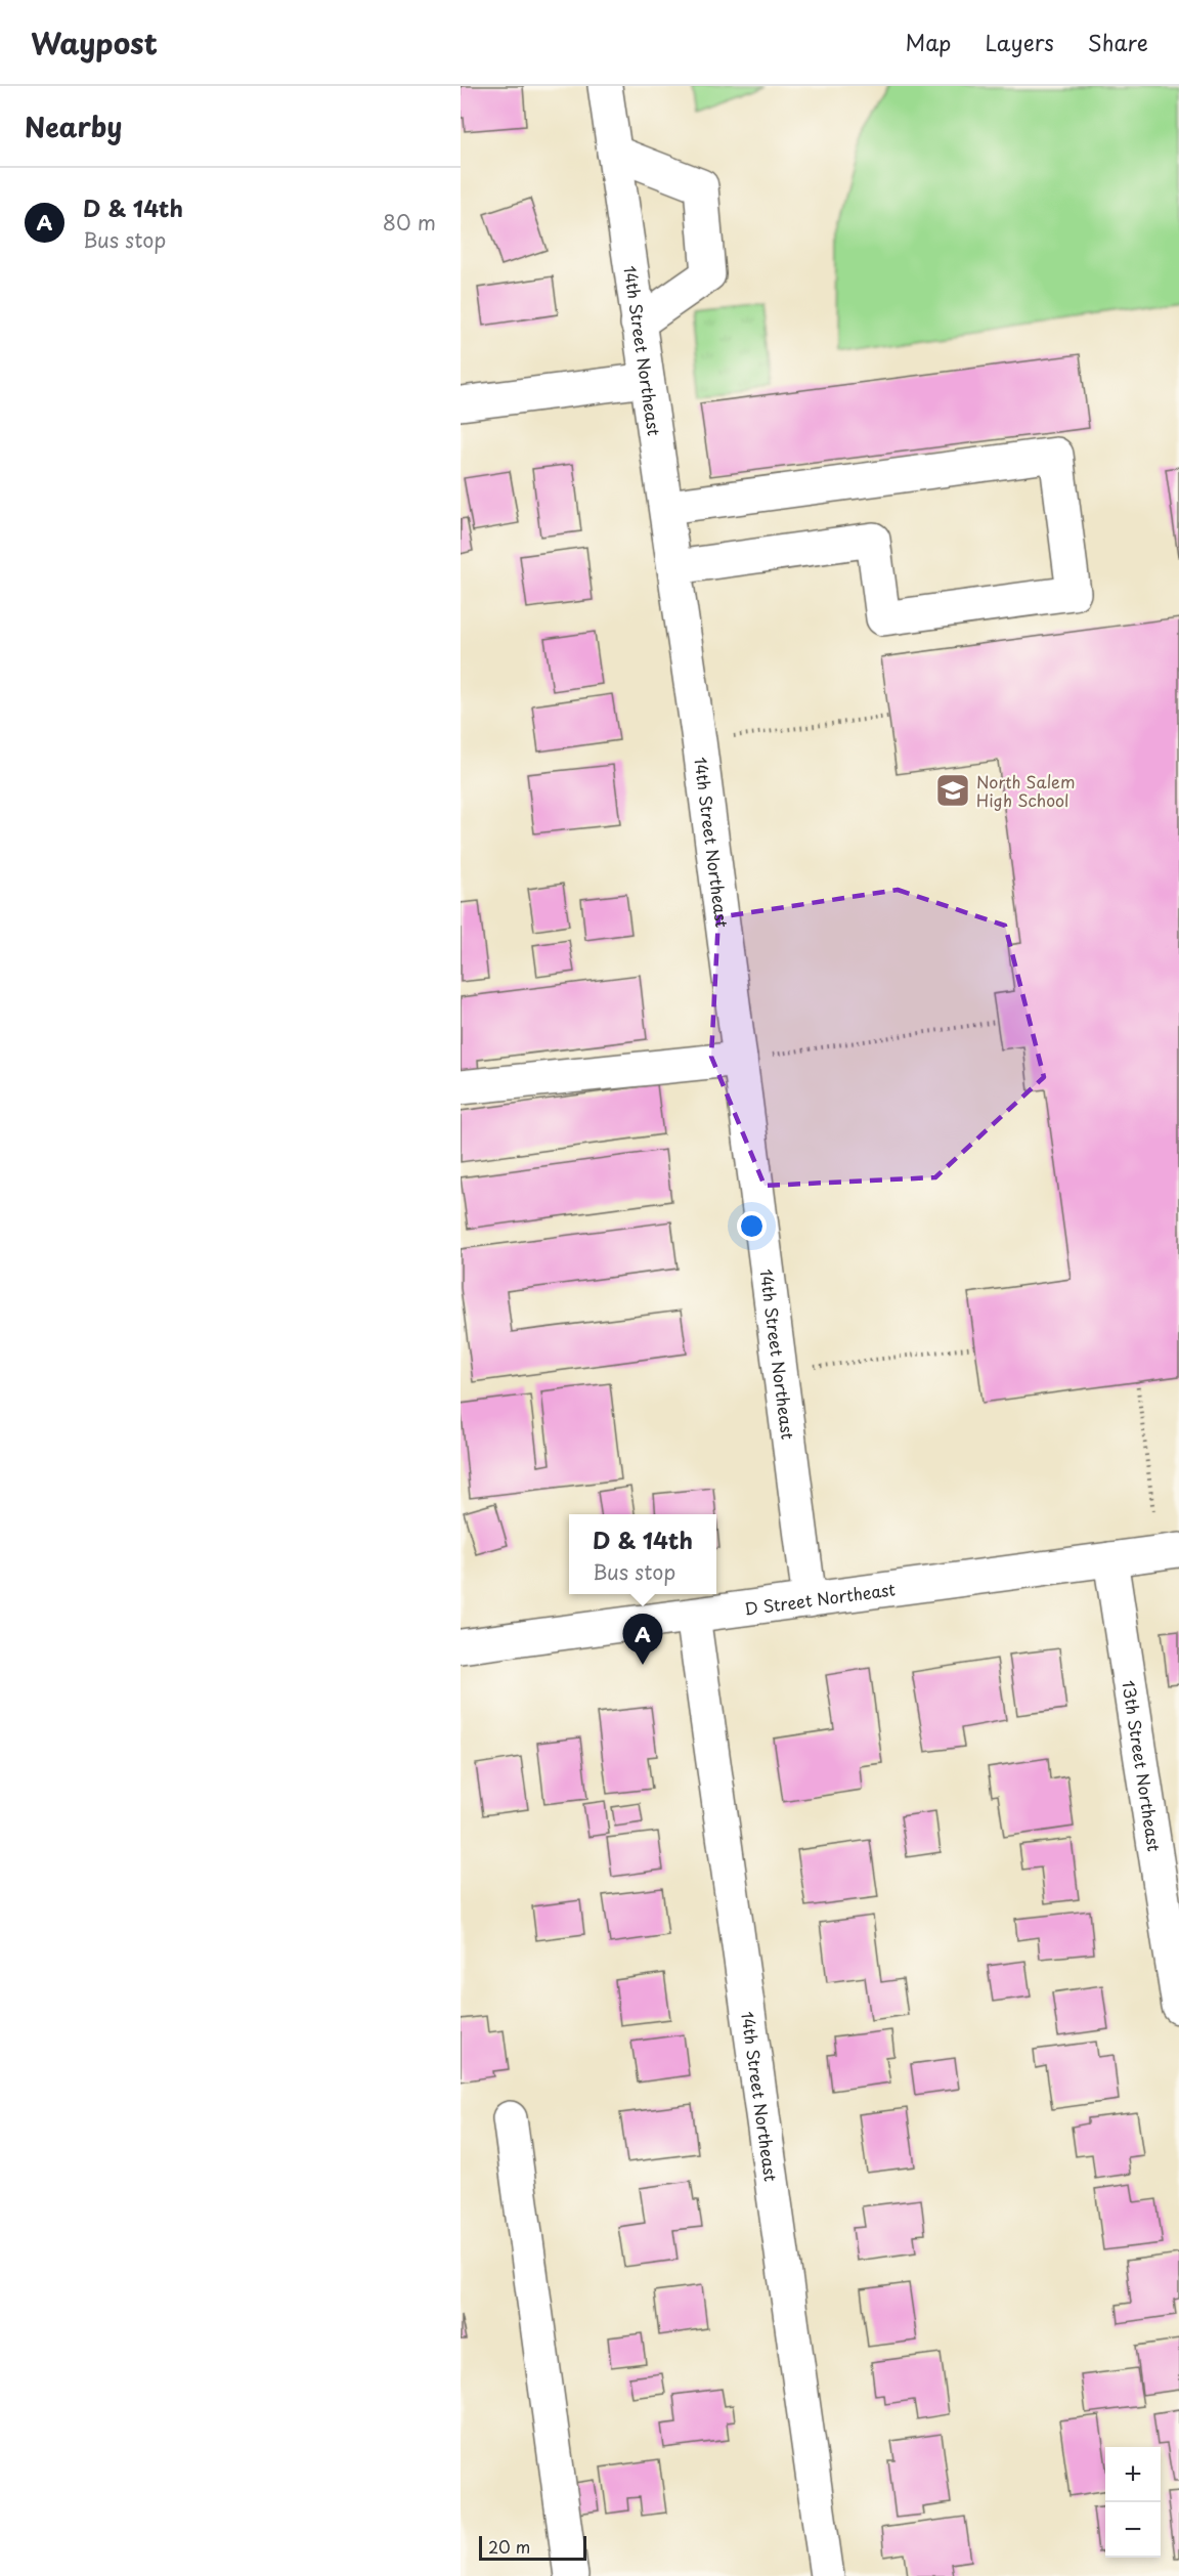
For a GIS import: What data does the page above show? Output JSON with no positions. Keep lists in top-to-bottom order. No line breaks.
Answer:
{"streets":{"street":["14th Street Northeast","D Street Northeast","13th Street Northeast"]},"crossings":[["14th Street Northeast","D Street Northeast"],["D Street Northeast","13th Street Northeast"]],"places":{"school or university":["North Salem High School"]},"scale_bar":"20 m","page":{"header":"Waypost","nav":["Map","Layers","Share"],"heading":"Nearby","list":[{"mark":"A","name":"D & 14th","note":"Bus stop","value":"80 m"}],"popup":["D & 14th","Bus stop"],"pins":"A","map_buttons":["+","−"],"scale":"20 m"}}
